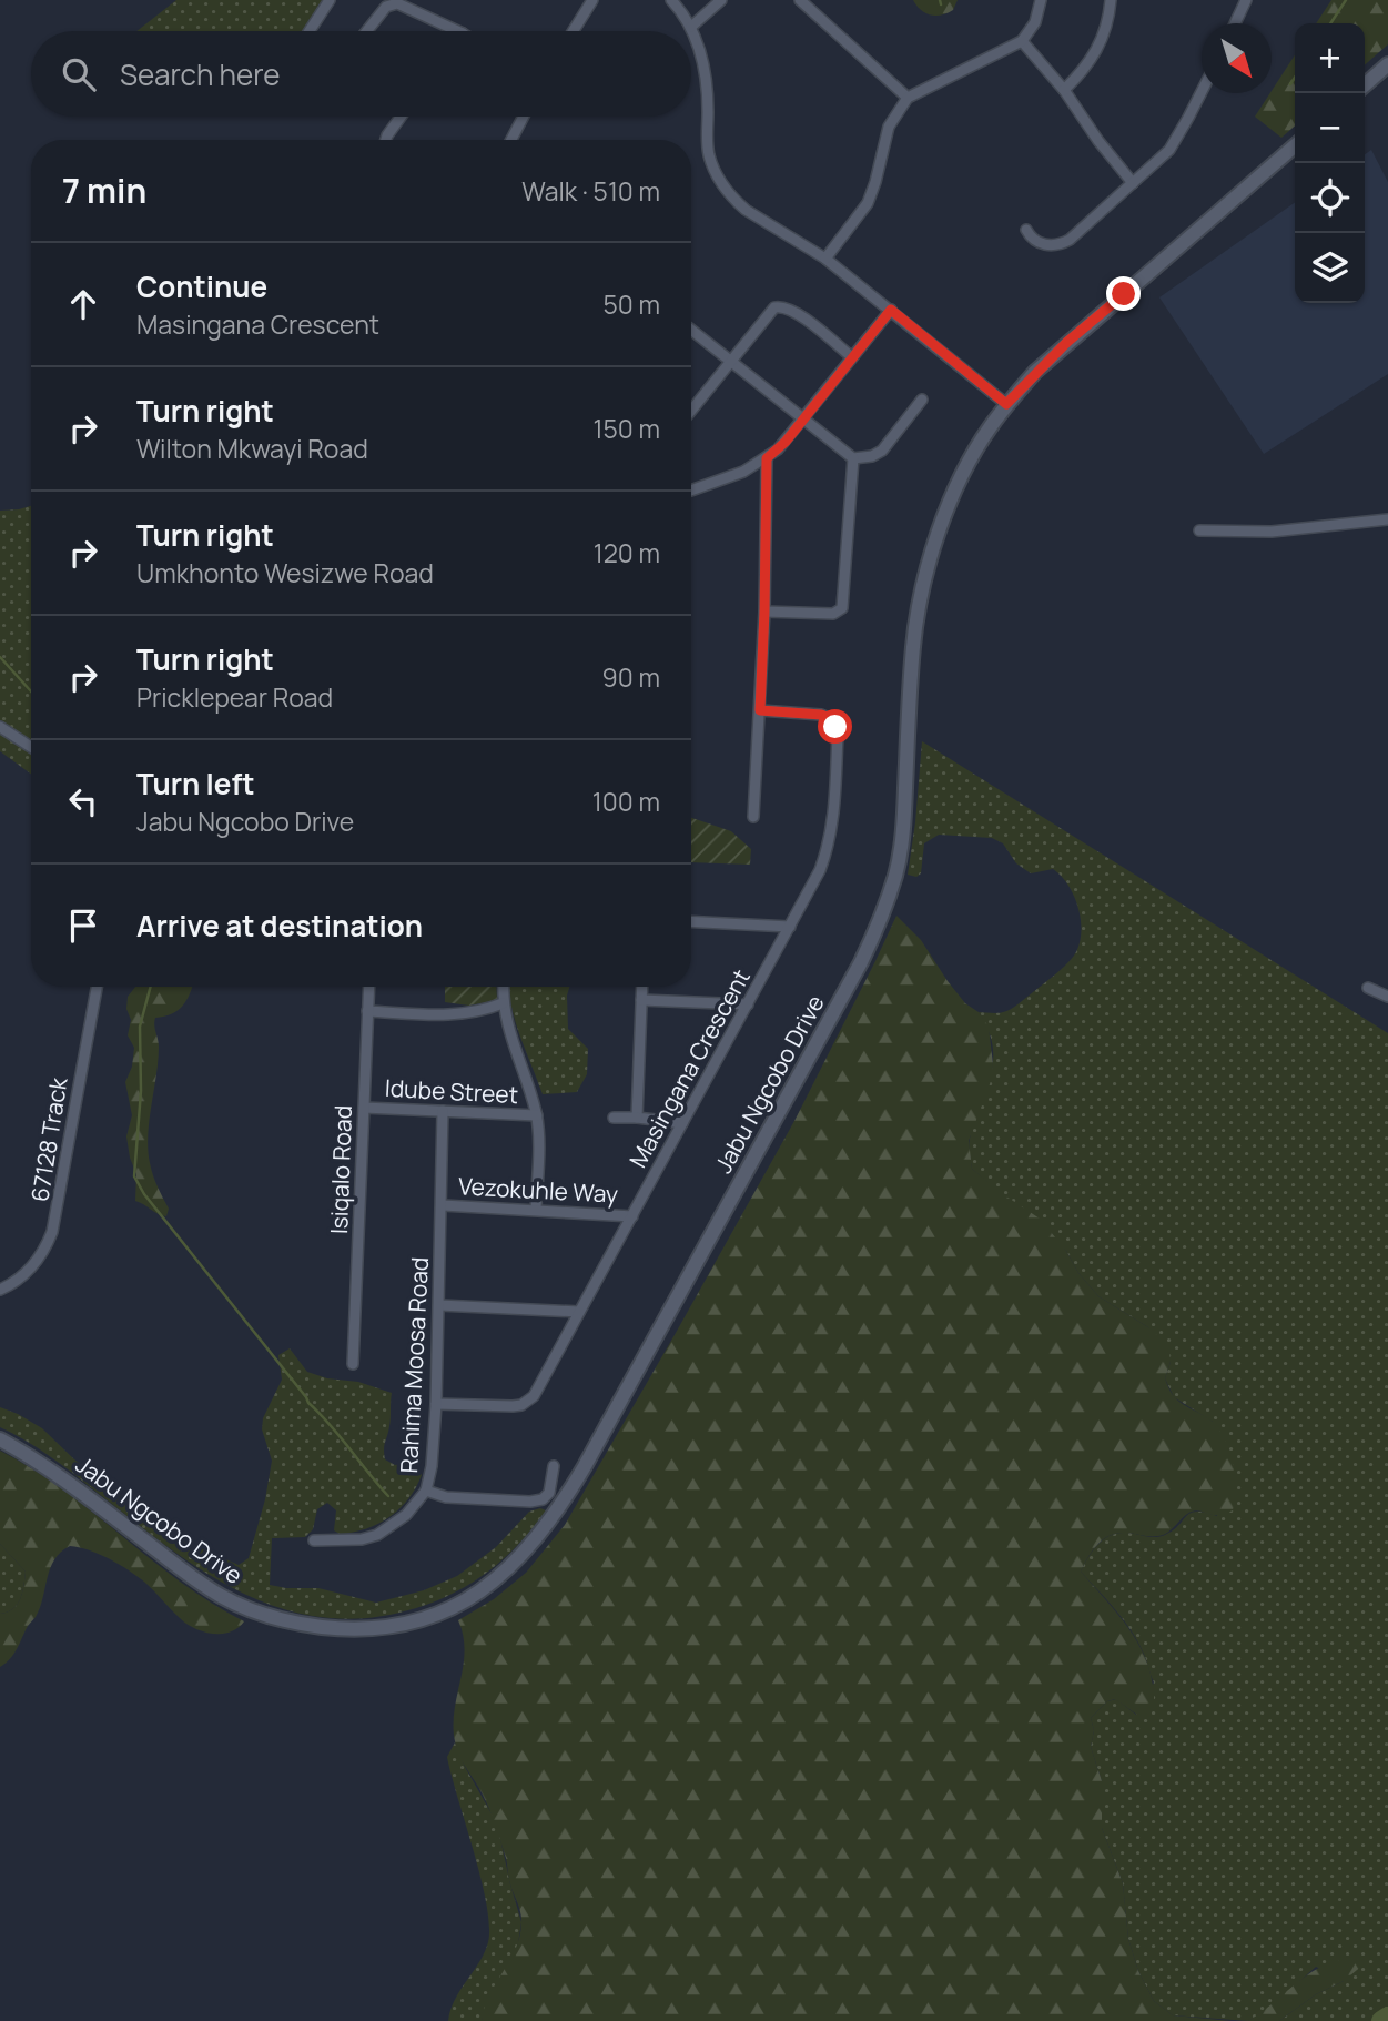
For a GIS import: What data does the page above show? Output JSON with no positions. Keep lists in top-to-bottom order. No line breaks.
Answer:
{"streets":{"main road":["Jabu Ngcobo Drive"],"street":["Masingana Crescent","Idube Street","67128 Track","Isiqalo Road","Vezokuhle Way","Rahima Moosa Road"]},"crossings":[["Masingana Crescent","Vezokuhle Way"],["Masingana Crescent","Rahima Moosa Road"],["Idube Street","Isiqalo Road"],["Idube Street","Rahima Moosa Road"],["Vezokuhle Way","Rahima Moosa Road"]],"north":"bottom right","page":{"map_buttons":["+","−"],"search":"Search here","heading":["7 min","Walk · 510 m"],"list":[["Continue","Masingana Crescent","50 m"],["Turn right","Wilton Mkwayi Road","150 m"],["Turn right","Umkhonto Wesizwe Road","120 m"],["Turn right","Pricklepear Road","90 m"],["Turn left","Jabu Ngcobo Drive","100 m"],"Arrive at destination"]}}
